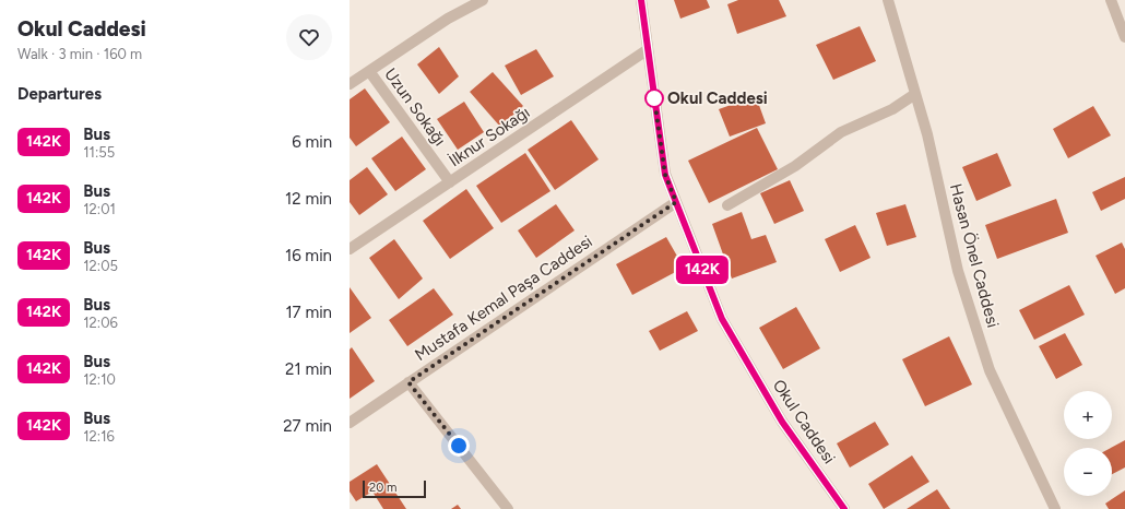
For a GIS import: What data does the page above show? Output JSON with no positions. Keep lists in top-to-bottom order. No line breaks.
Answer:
{"streets":{"street":["Uzun Sokağı","İlknur Sokağı","Hasan Önel Caddesi","Mustafa Kemal Paşa Caddesi","Okul Caddesi"]},"crossings":[["Uzun Sokağı","İlknur Sokağı"],["İlknur Sokağı","Okul Caddesi"],["Mustafa Kemal Paşa Caddesi","Okul Caddesi"]],"places":["Okul Caddesi"],"lines":["bus line 142K"],"scale_bar":"20 m","page":{"heading":[["Okul Caddesi","Walk · 3 min · 160 m"],"Departures"],"on_map":"142K","list":[{"mark":"142K","name":"Bus","note":"11:55","value":"6 min"},{"mark":"142K","name":"Bus","note":"12:01","value":"12 min"},{"mark":"142K","name":"Bus","note":"12:05","value":"16 min"},{"mark":"142K","name":"Bus","note":"12:06","value":"17 min"},{"mark":"142K","name":"Bus","note":"12:10","value":"21 min"},{"mark":"142K","name":"Bus","note":"12:16","value":"27 min"}],"map_buttons":["+","−"],"scale":"20 m"}}
